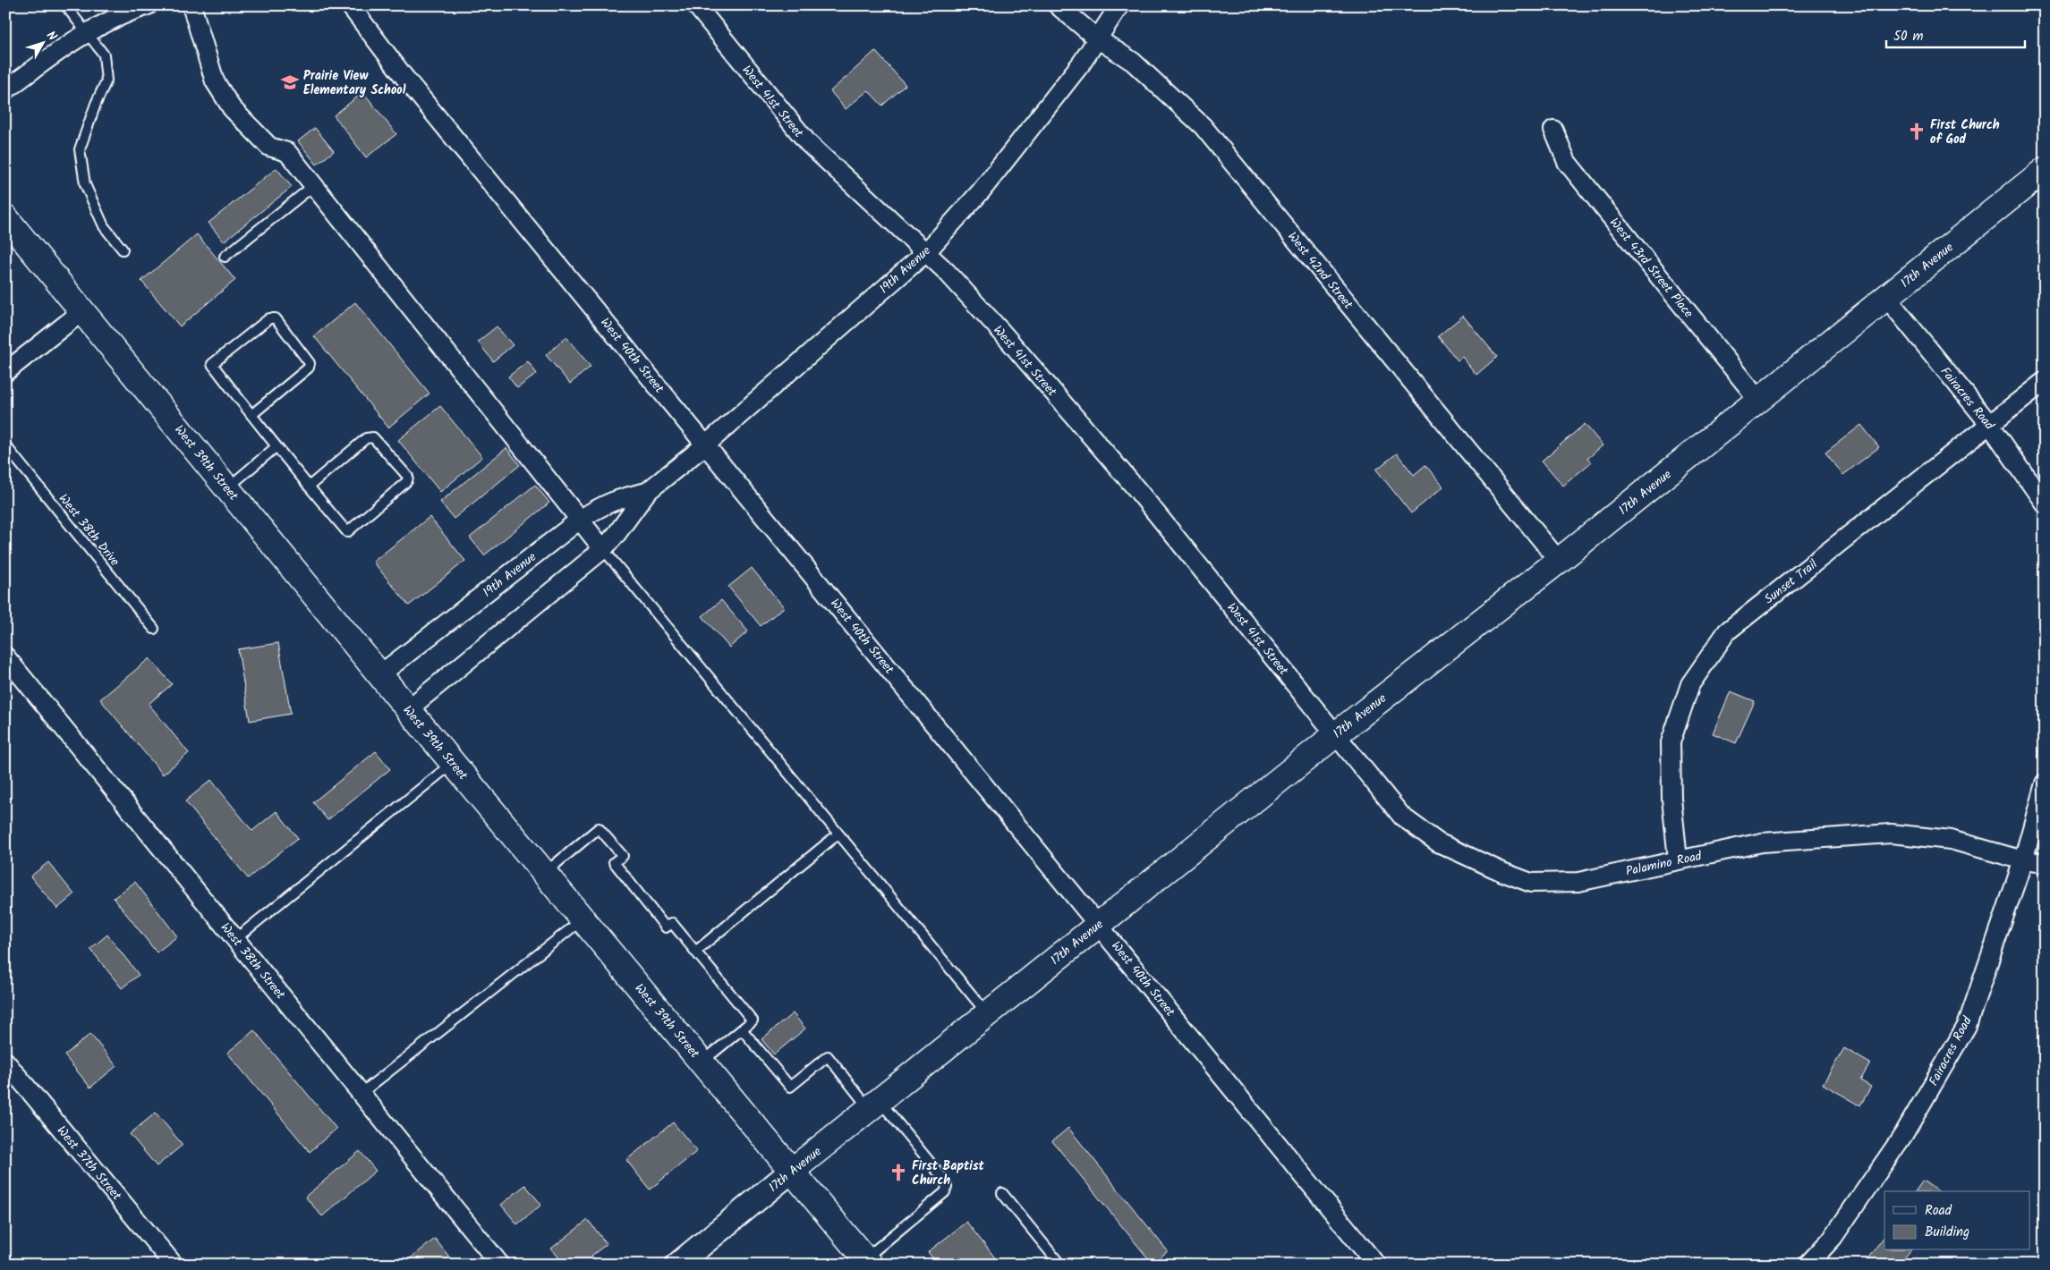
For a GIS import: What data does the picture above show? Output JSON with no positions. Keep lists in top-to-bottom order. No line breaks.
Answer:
{"streets":{"main road":["17th Avenue","West 39th Street"],"street":["West 41st Street","West 43rd Street Place","19th Avenue","West 42nd Street","West 40th Street","Fairacres Road","Sunset Trail","Palamino Road","West 38th Street","West 37th Street"],"lane":["West 38th Drive"]},"crossings":[["West 41st Street","17th Avenue"],["West 41st Street","19th Avenue"],["West 41st Street","Palamino Road"],["17th Avenue","West 43rd Street Place"],["17th Avenue","West 42nd Street"],["17th Avenue","West 40th Street"],["17th Avenue","Fairacres Road"],["17th Avenue","West 39th Street"],["17th Avenue","Palamino Road"],["19th Avenue","West 42nd Street"],["19th Avenue","West 40th Street"],["19th Avenue","West 39th Street"],["Fairacres Road","Sunset Trail"],["Fairacres Road","Palamino Road"],["Sunset Trail","Palamino Road"]],"places":{"school or university":["Prairie View Elementary School"],"church":["First Church of God","First Baptist Church"]},"legend":["Road","Building"],"scale_bar":"50 m","north":"top right"}
